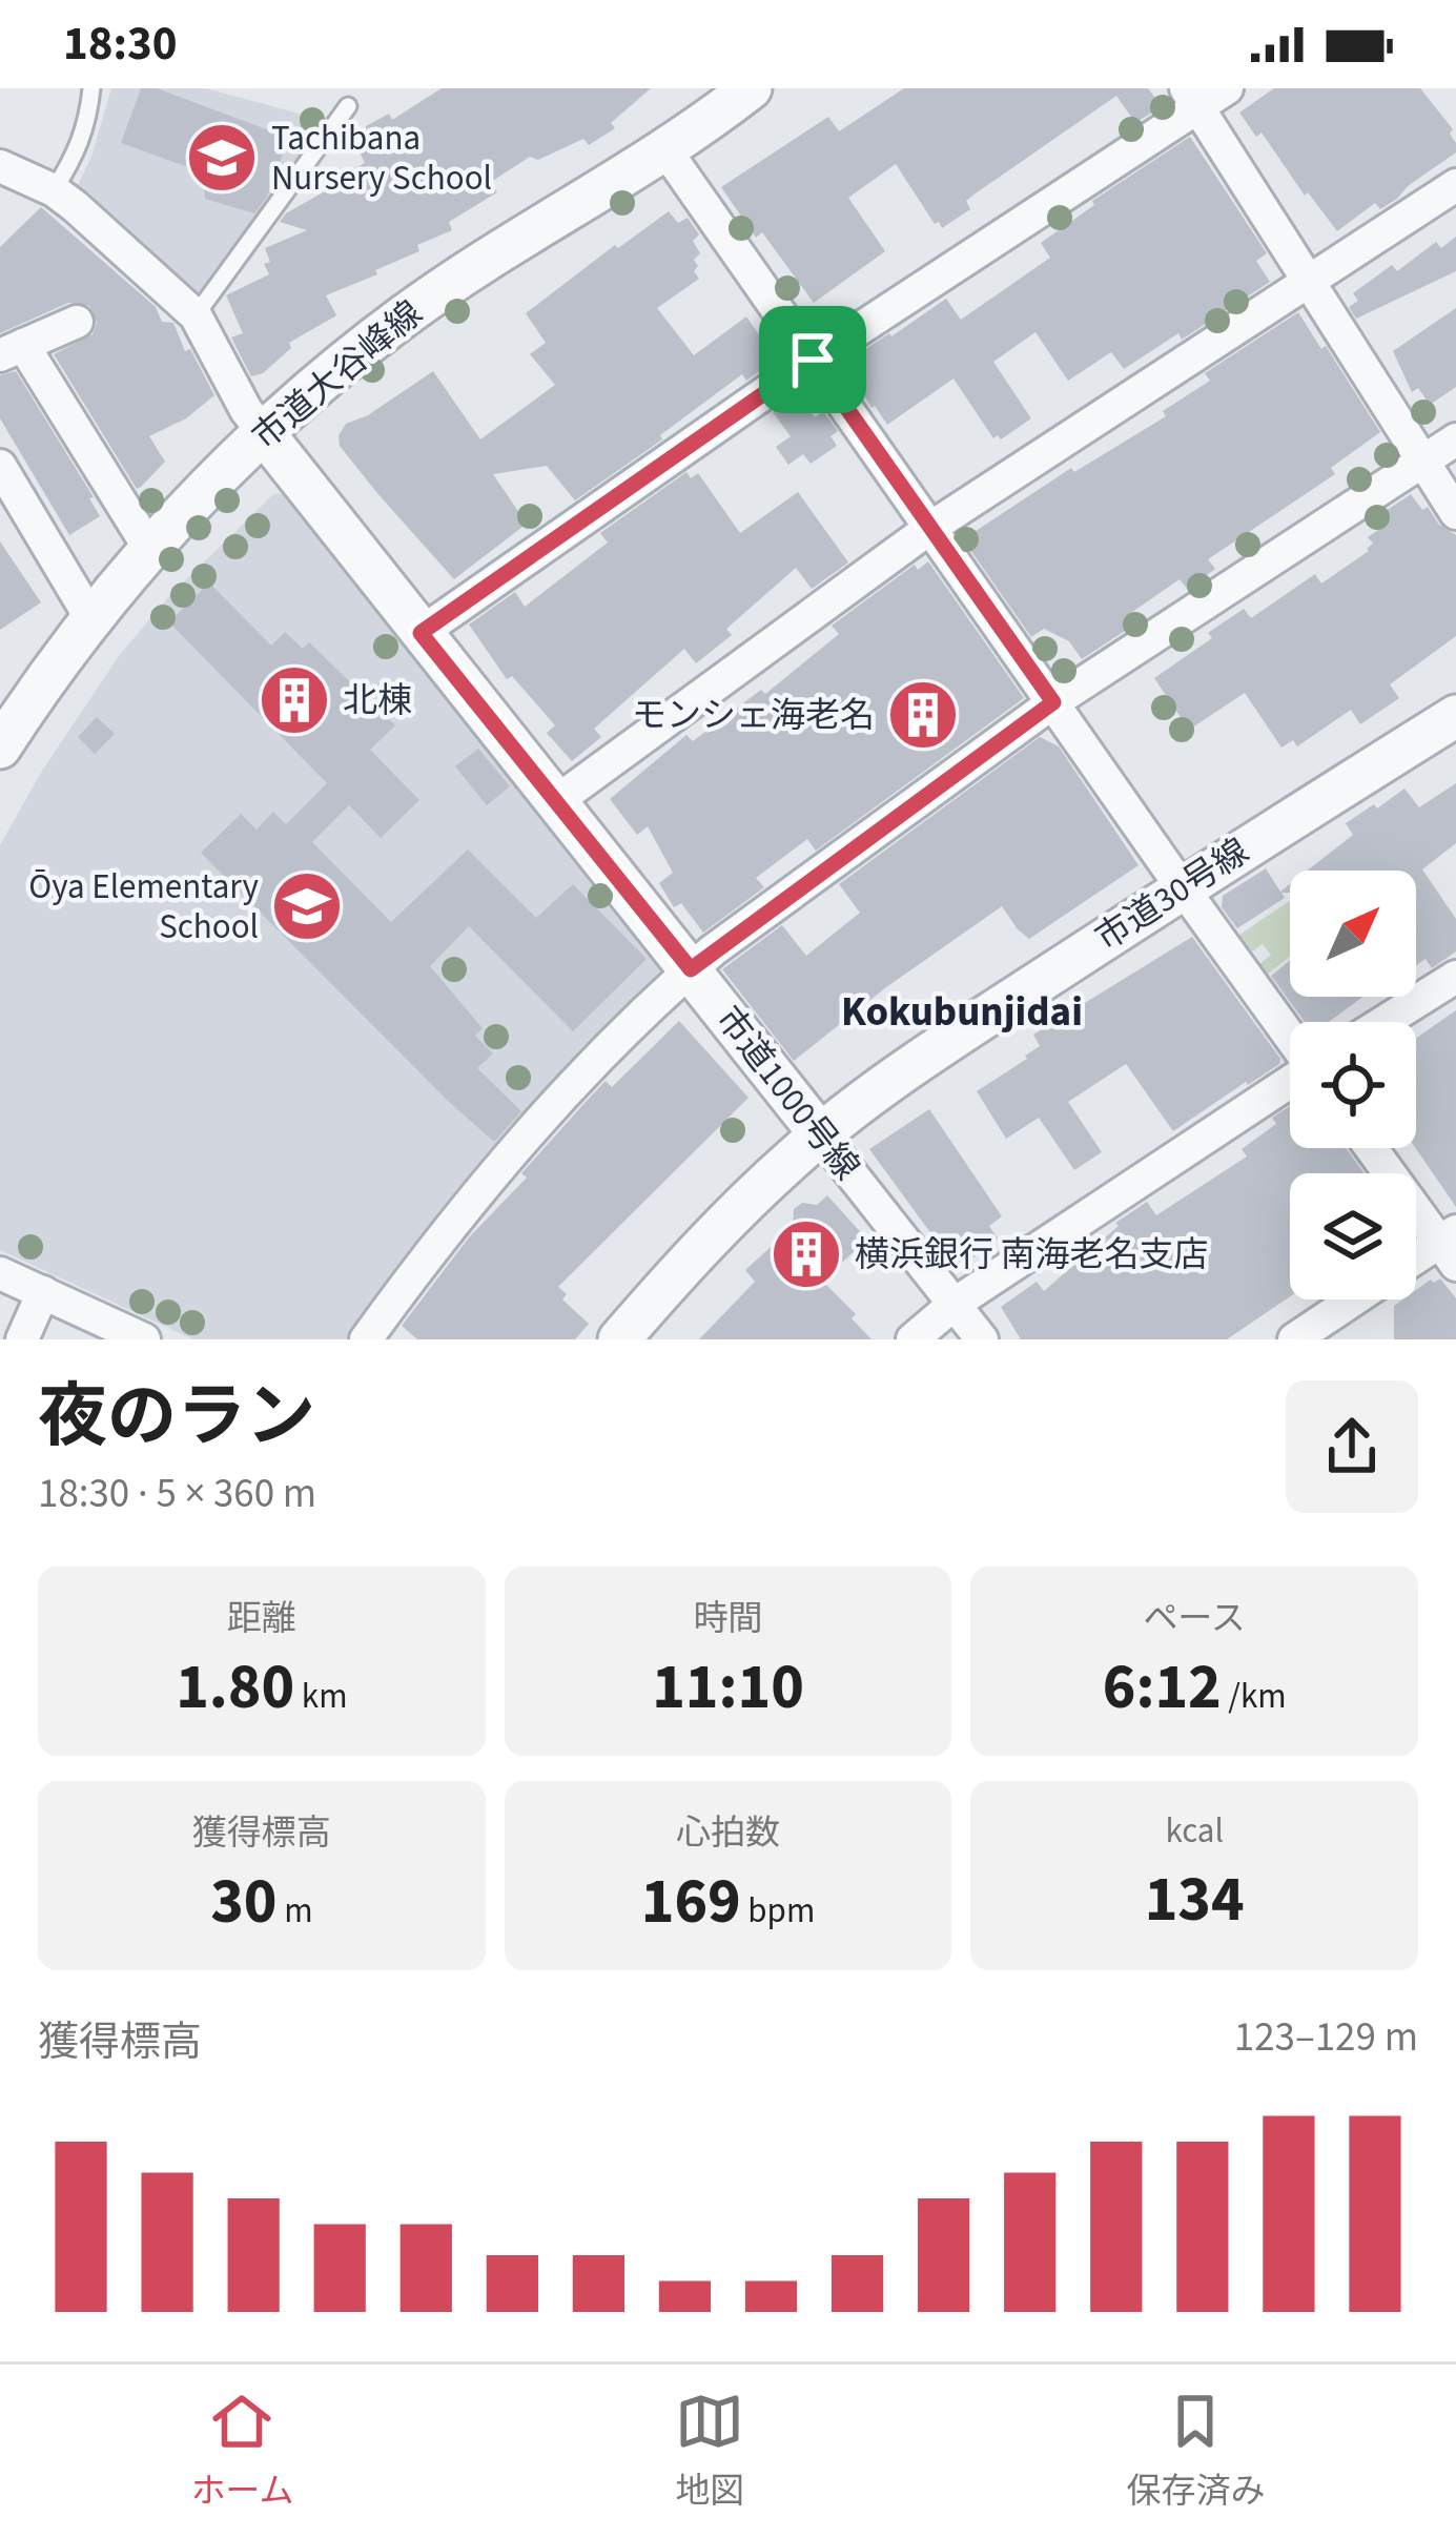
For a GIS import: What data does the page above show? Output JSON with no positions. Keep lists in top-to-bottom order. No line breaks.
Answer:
{"streets":{"street":["市道大谷峰線","市道30号線","市道1000号線"]},"crossings":[["市道大谷峰線","市道1000号線"],["市道30号線","市道1000号線"]],"districts":["Kokubunjidai"],"places":{"school or university":["Tachibana Nursery School","Ōya Elementary School"],"building":["北棟","モンシェ海老名","横浜銀行 南海老名支店"]},"north":"top right","page":{"status":"18:30","heading":["夜のラン","18:30 · 5 × 360 m"],"stats":[["距離","1.80 km"],["時間","11:10"],["ペース","6:12 /km"],["獲得標高","30 m"],["心拍数","169 bpm"],["kcal","134"]],"chart":["獲得標高","123–129 m"],"tabs":["ホーム","地図","保存済み"]}}
